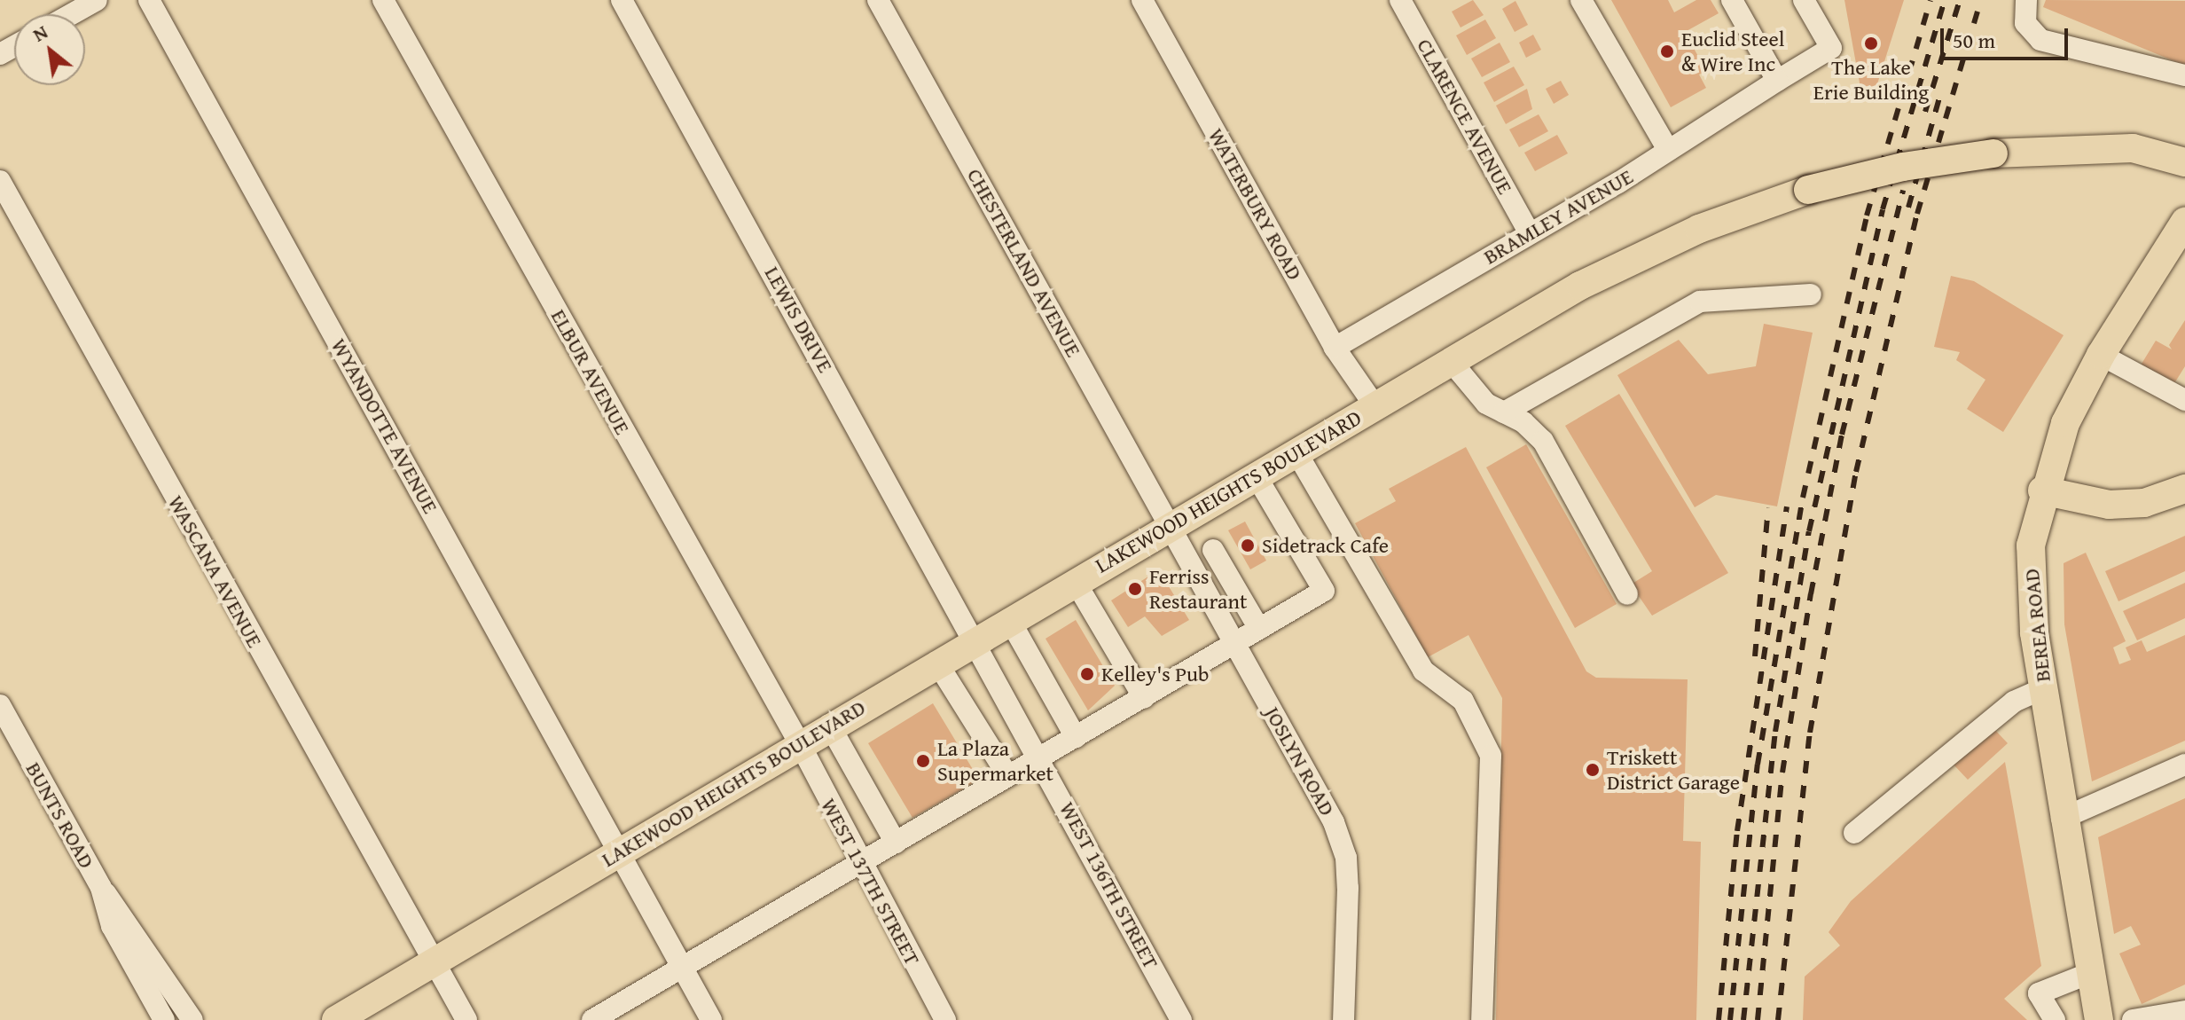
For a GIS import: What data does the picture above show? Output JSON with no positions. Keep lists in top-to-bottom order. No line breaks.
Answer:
{"streets":{"main road":["LAKEWOOD HEIGHTS BOULEVARD","BEREA ROAD"],"street":["CLARENCE AVENUE","WATERBURY ROAD","BRAMLEY AVENUE","CHESTERLAND AVENUE","LEWIS DRIVE","ELBUR AVENUE","WYANDOTTE AVENUE","WASCANA AVENUE","JOSLYN ROAD","BUNTS ROAD","WEST 137TH STREET","WEST 136TH STREET"]},"crossings":[["CLARENCE AVENUE","BRAMLEY AVENUE"],["WATERBURY ROAD","BRAMLEY AVENUE"],["WATERBURY ROAD","LAKEWOOD HEIGHTS BOULEVARD"],["CHESTERLAND AVENUE","LAKEWOOD HEIGHTS BOULEVARD"],["CHESTERLAND AVENUE","JOSLYN ROAD"],["LEWIS DRIVE","LAKEWOOD HEIGHTS BOULEVARD"],["LEWIS DRIVE","WEST 136TH STREET"],["ELBUR AVENUE","LAKEWOOD HEIGHTS BOULEVARD"],["ELBUR AVENUE","WEST 137TH STREET"],["WYANDOTTE AVENUE","LAKEWOOD HEIGHTS BOULEVARD"],["LAKEWOOD HEIGHTS BOULEVARD","WASCANA AVENUE"],["LAKEWOOD HEIGHTS BOULEVARD","JOSLYN ROAD"],["LAKEWOOD HEIGHTS BOULEVARD","WEST 137TH STREET"],["LAKEWOOD HEIGHTS BOULEVARD","WEST 136TH STREET"]],"places":["The Lake Erie Building","Euclid Steel & Wire Inc","Sidetrack Cafe","Ferriss Restaurant","Kelley's Pub","La Plaza Supermarket","Triskett District Garage"],"scale_bar":"50 m","north":"top left"}
